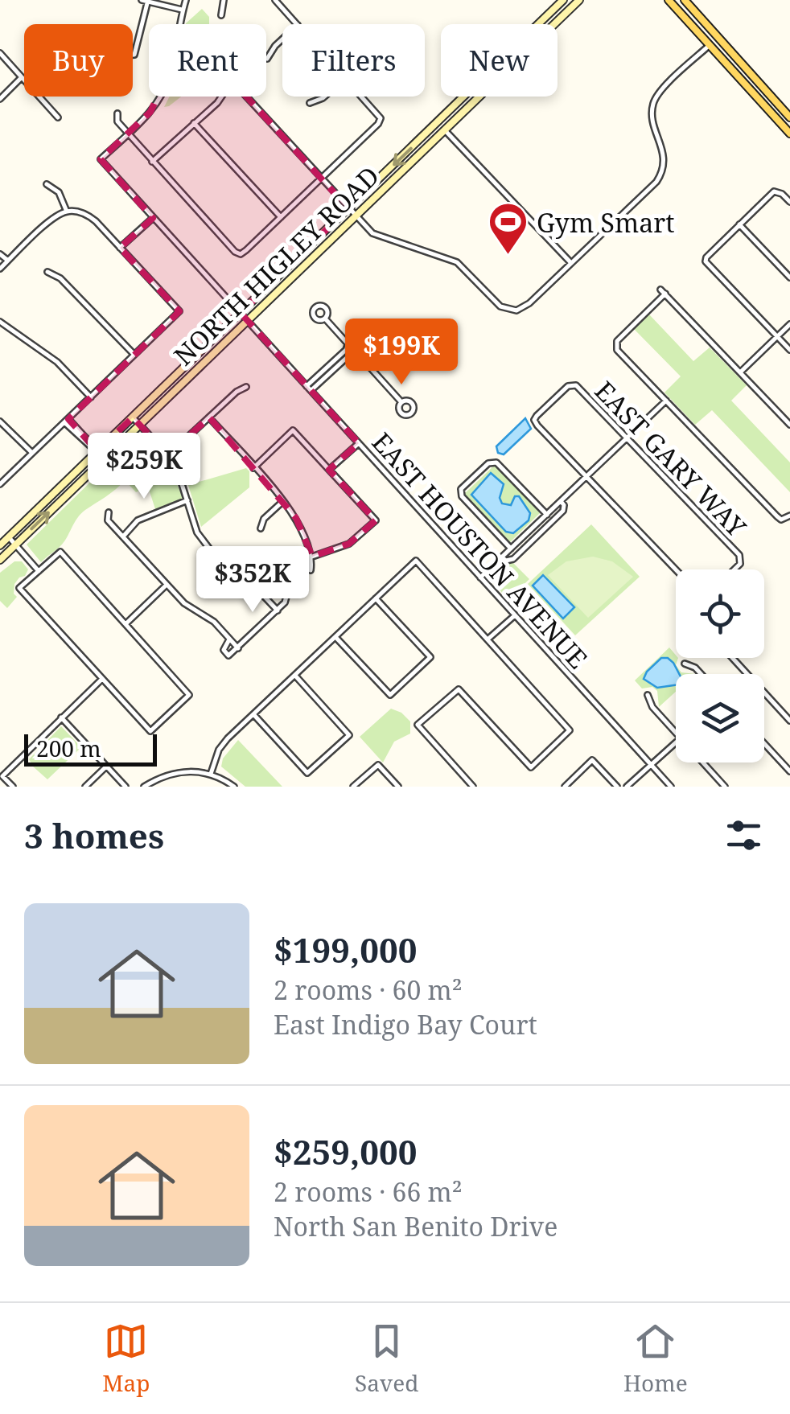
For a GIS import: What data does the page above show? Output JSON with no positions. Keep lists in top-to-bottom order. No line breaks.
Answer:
{"streets":{"main road":["NORTH HIGLEY ROAD"],"street":["EAST GARY WAY","EAST HOUSTON AVENUE"]},"crossings":[["NORTH HIGLEY ROAD","EAST HOUSTON AVENUE"]],"places":{"sports":["Gym Smart"]},"scale_bar":"200 m","page":{"chip":["Buy","Rent","Filters","New"],"price":["$199K","$259K","$352K"],"scale":"200 m","heading":"3 homes","list":[{"name":"$199,000","note":"2 rooms · 60 m² · East Indigo Bay Court"},{"name":"$259,000","note":"2 rooms · 66 m² · North San Benito Drive"}],"tabs":["Map","Saved","Home"]}}
